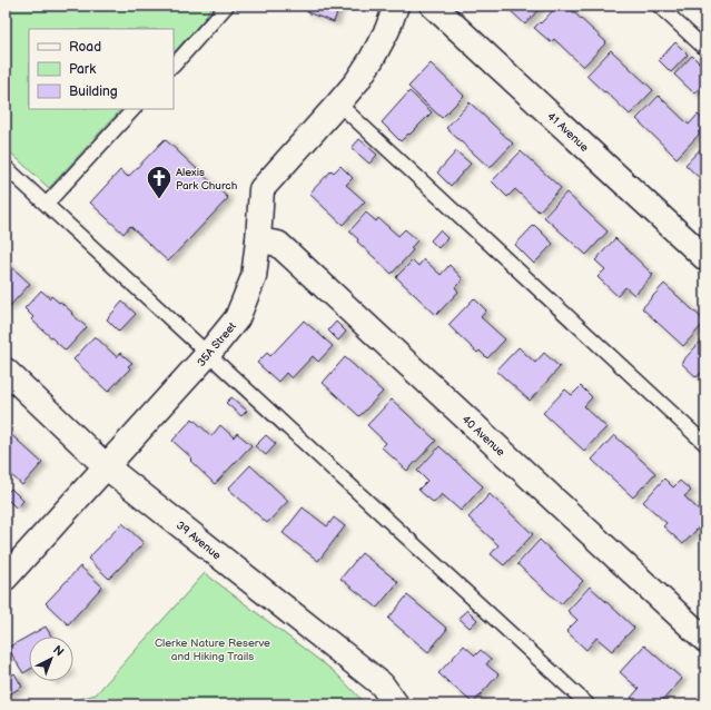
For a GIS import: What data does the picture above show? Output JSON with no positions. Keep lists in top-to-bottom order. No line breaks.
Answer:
{"streets":{"street":["41 Avenue","35A Street","40 Avenue","39 Avenue"]},"crossings":[["35A Street","40 Avenue"],["35A Street","39 Avenue"]],"parks":["Clerke Nature Reserve and Hiking Trails"],"places":{"church":["Alexis Park Church"]},"legend":["Road","Park","Building"],"north":"top right"}
